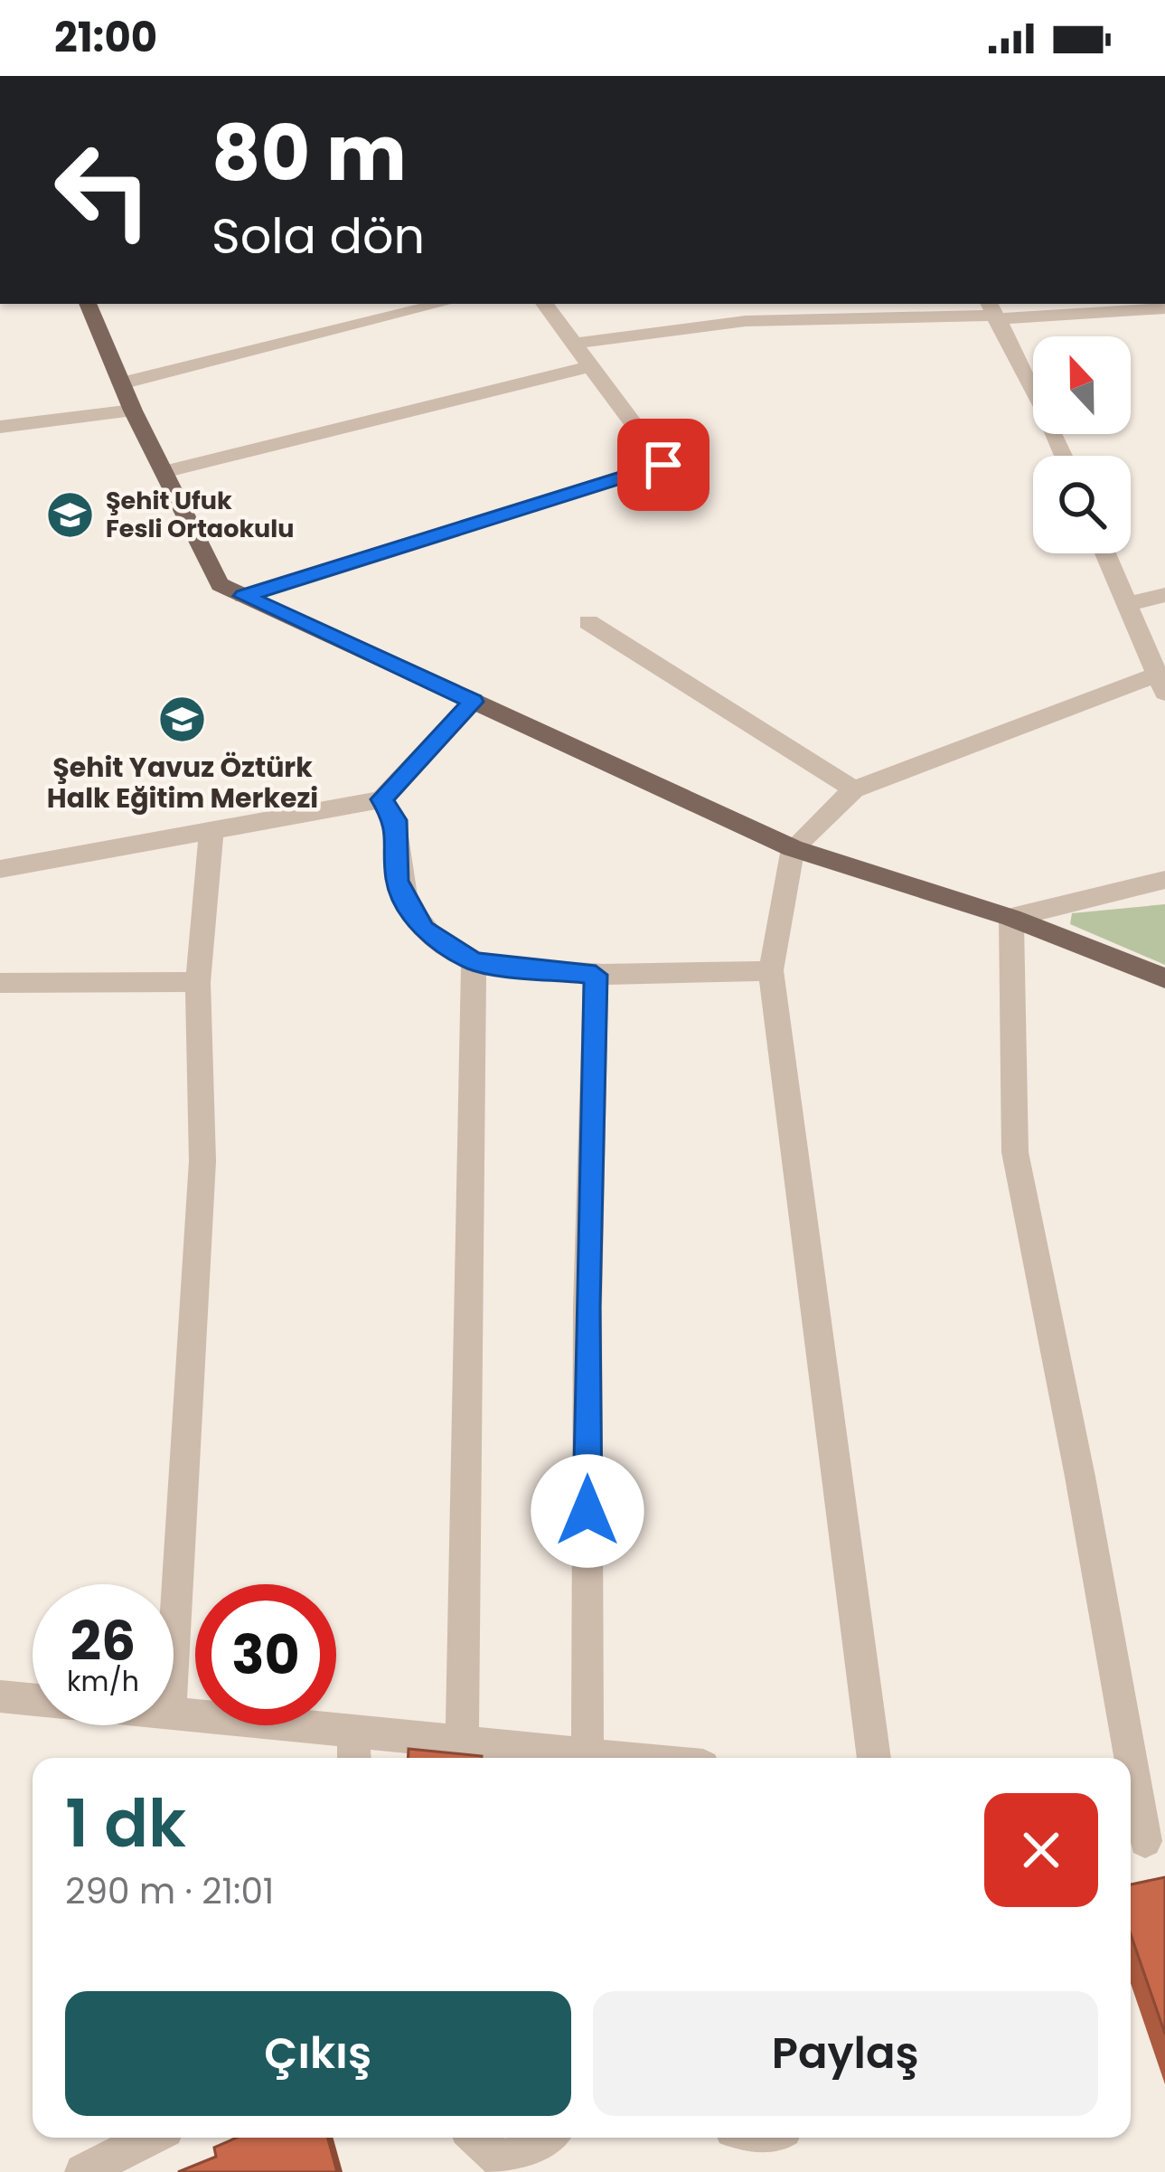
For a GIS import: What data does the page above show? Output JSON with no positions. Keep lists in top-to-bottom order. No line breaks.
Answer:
{"places":{"school or university":["Şehit Ufuk Fesli Ortaokulu","Şehit Yavuz Öztürk Halk Eğitim Merkezi"]},"north":"top","page":{"status":"21:00","turn":["80 m","Sola dön"],"speed":"26 km/h","limit":"30","heading":["1 dk","290 m · 21:01"],"buttons":["Çıkış","Paylaş"]}}
